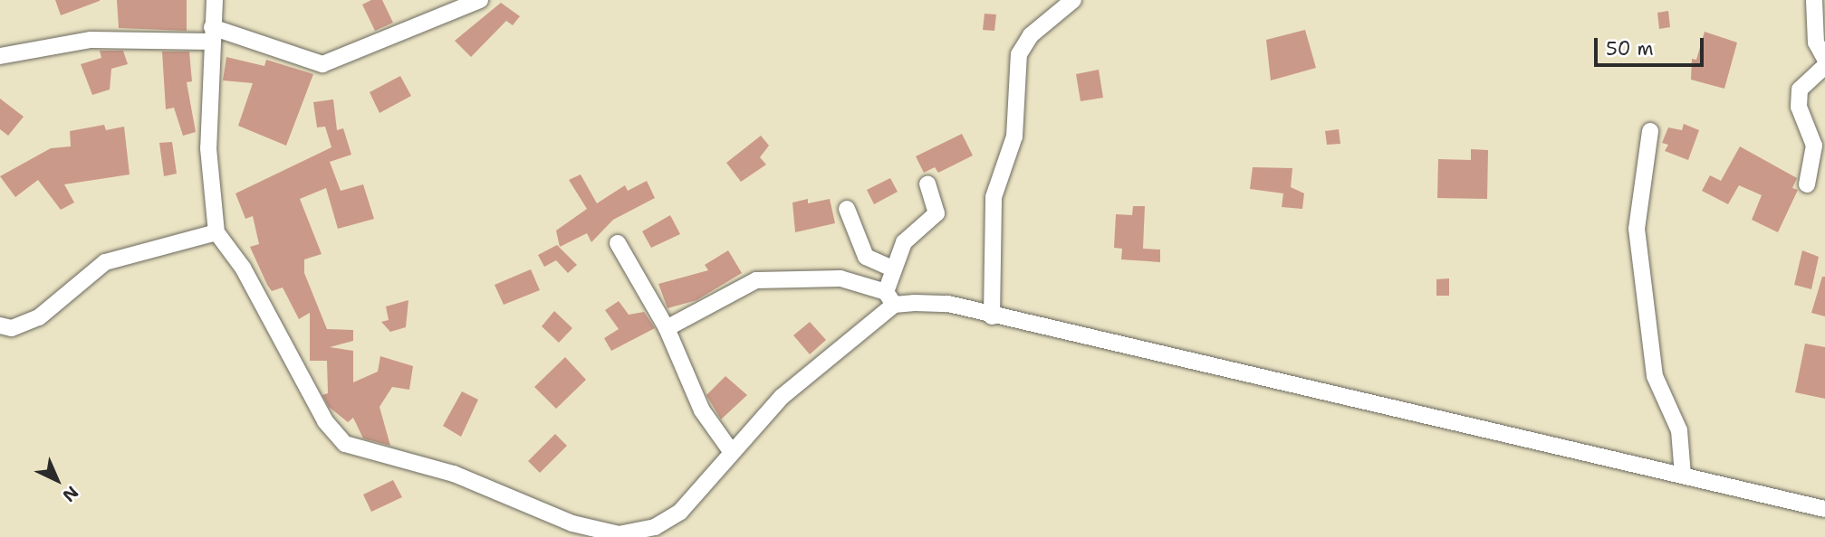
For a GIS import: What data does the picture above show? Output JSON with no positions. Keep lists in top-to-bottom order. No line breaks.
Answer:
{"scale_bar":"50 m","north":"bottom right"}
